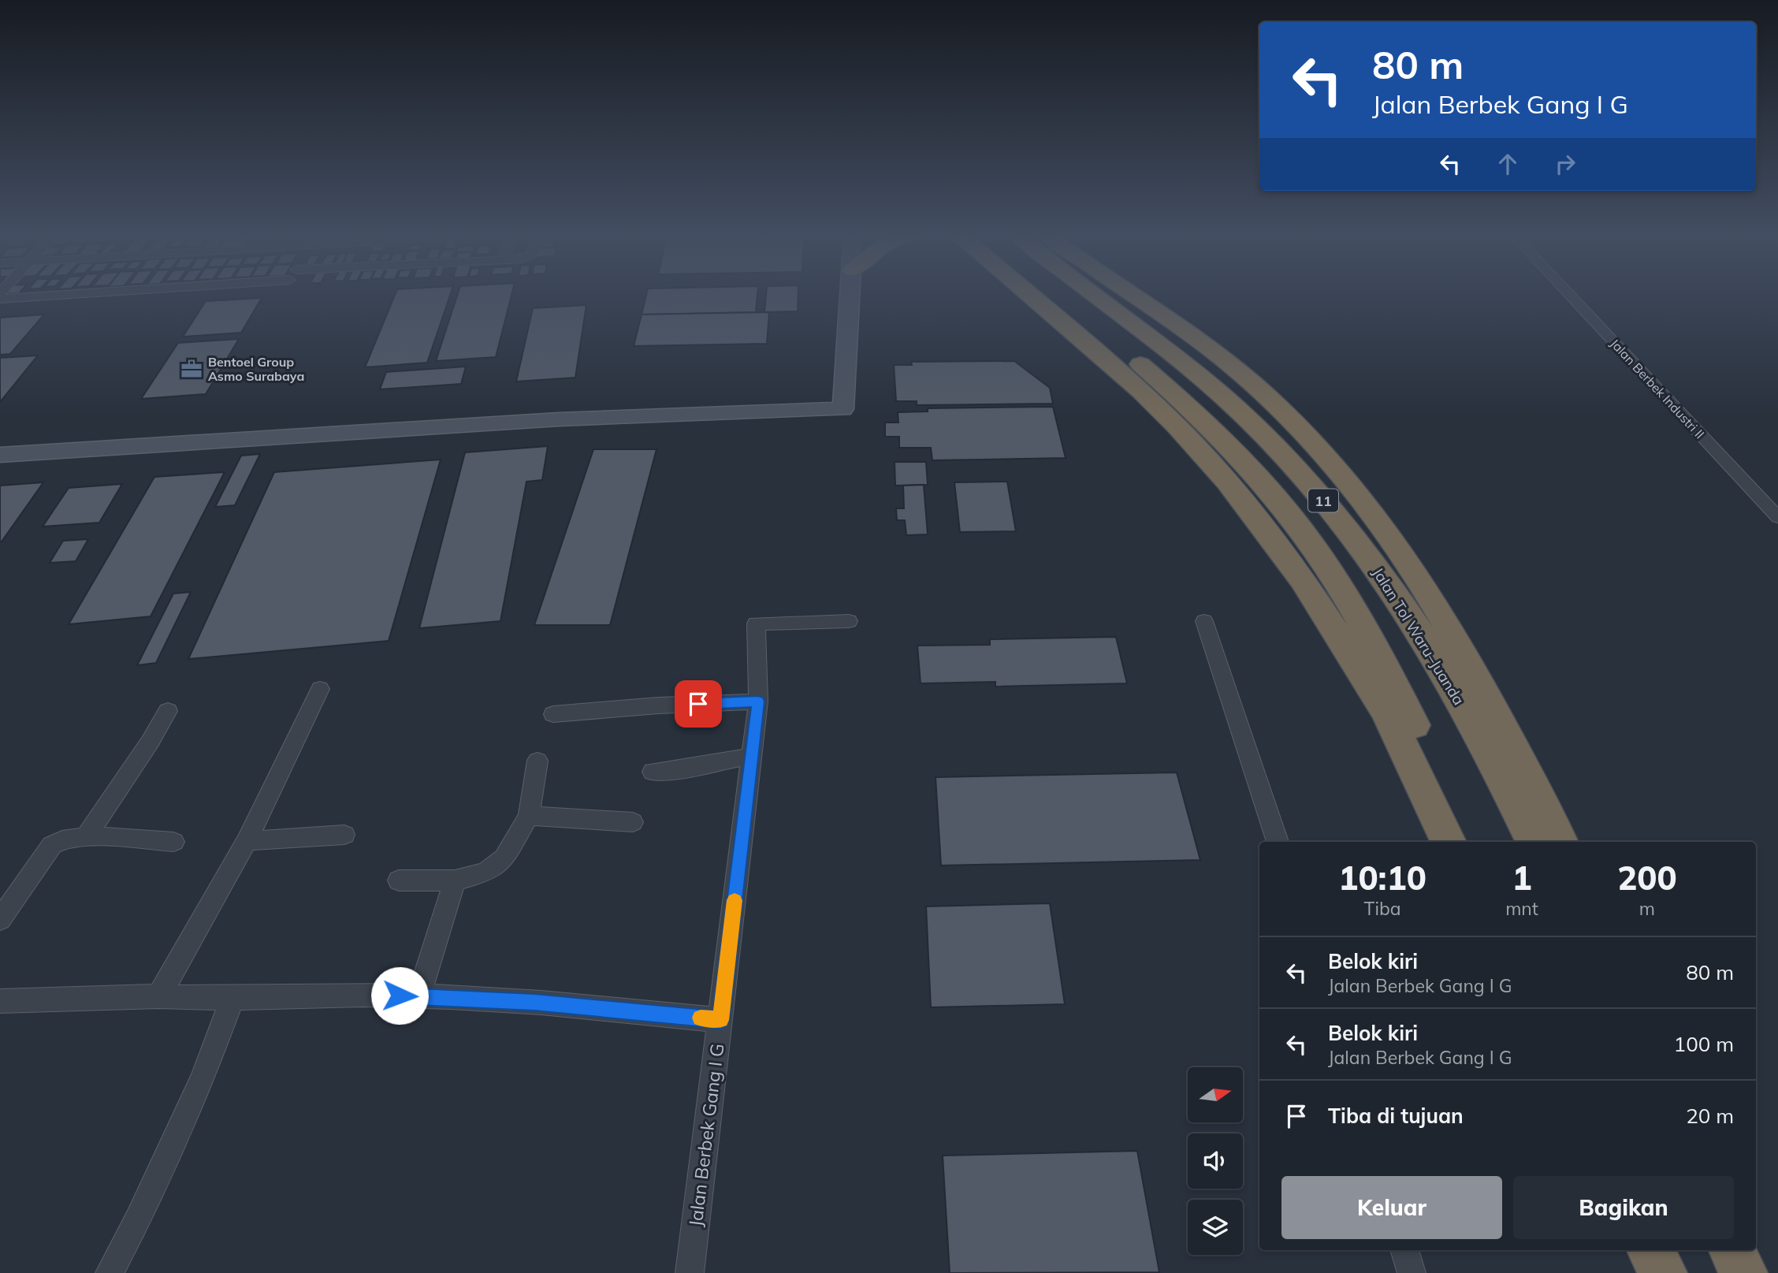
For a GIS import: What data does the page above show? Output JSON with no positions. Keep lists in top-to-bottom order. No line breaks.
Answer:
{"streets":{"highway":["11","Jalan Tol Waru–Juanda"],"street":["Jalan Berbek Industri II","Jalan Berbek Gang I G"]},"places":{"office":["Bentoel Group Asmo Surabaya"]},"north":"right","page":{"turn":["80 m","Jalan Berbek Gang I G"],"eta":["10:10","Tiba","1","mnt","200","m"],"list":[{"name":"Belok kiri","note":"Jalan Berbek Gang I G","value":"80 m"},{"name":"Belok kiri","note":"Jalan Berbek Gang I G","value":"100 m"},{"name":"Tiba di tujuan","value":"20 m"}],"buttons":["Keluar","Bagikan"]}}
